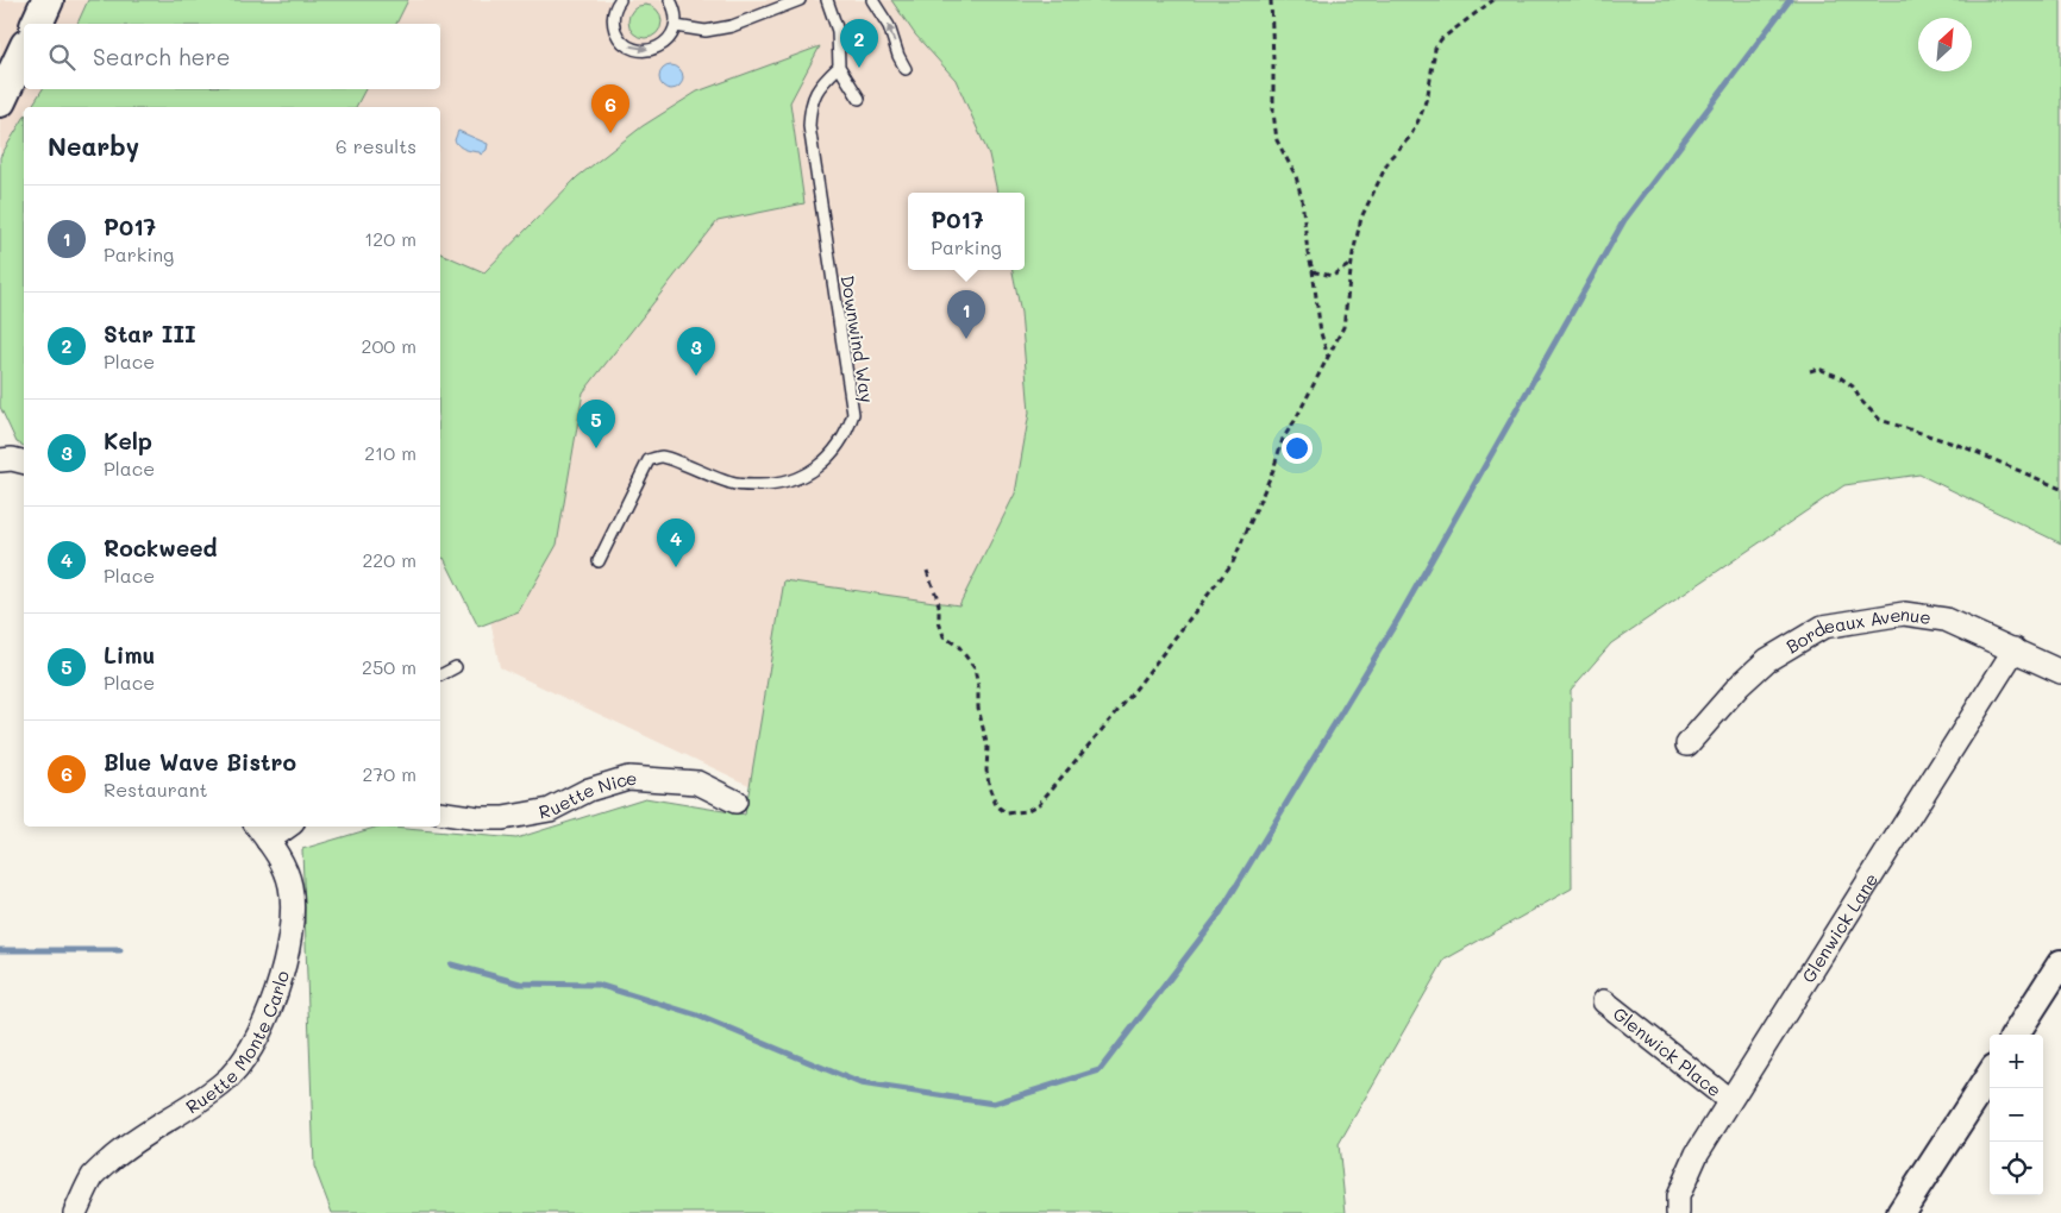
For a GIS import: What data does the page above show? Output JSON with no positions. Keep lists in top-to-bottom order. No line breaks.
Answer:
{"streets":{"street":["Bordeaux Avenue","Ruette Nice","Glenwick Lane","Ruette Monte Carlo","Glenwick Place"],"lane":["Downwind Way"]},"crossings":[["Bordeaux Avenue","Glenwick Lane"],["Glenwick Lane","Glenwick Place"]],"north":"top right","page":{"pins":["2","6","1","3","5","4"],"search":"Search here","heading":["Nearby","6 results"],"list":[{"mark":"1","name":"P017","note":"Parking","value":"120 m"},{"mark":"2","name":"Star III","note":"Place","value":"200 m"},{"mark":"3","name":"Kelp","note":"Place","value":"210 m"},{"mark":"4","name":"Rockweed","note":"Place","value":"220 m"},{"mark":"5","name":"Limu","note":"Place","value":"250 m"},{"mark":"6","name":"Blue Wave Bistro","note":"Restaurant","value":"270 m"}],"popup":["P017","Parking"],"map_buttons":["+","−"]}}
